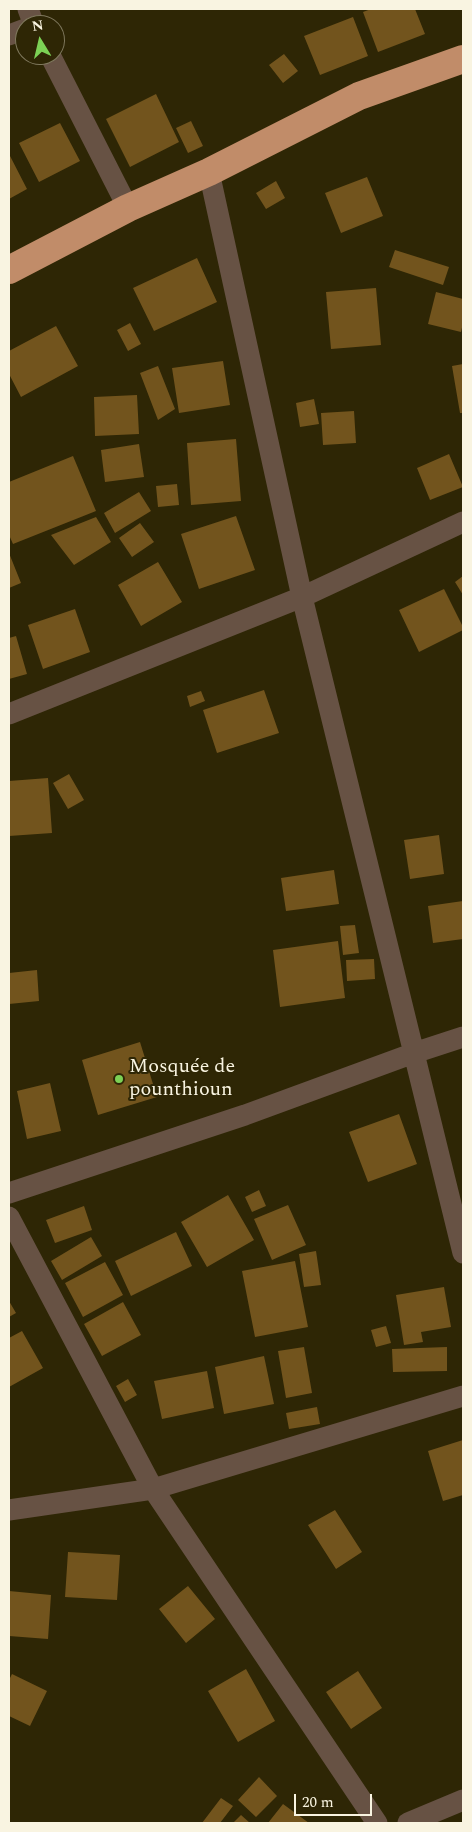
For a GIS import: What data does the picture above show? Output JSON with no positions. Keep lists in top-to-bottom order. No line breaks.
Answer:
{"places":["Mosquée de pounthioun"],"scale_bar":"20 m","north":"top"}
